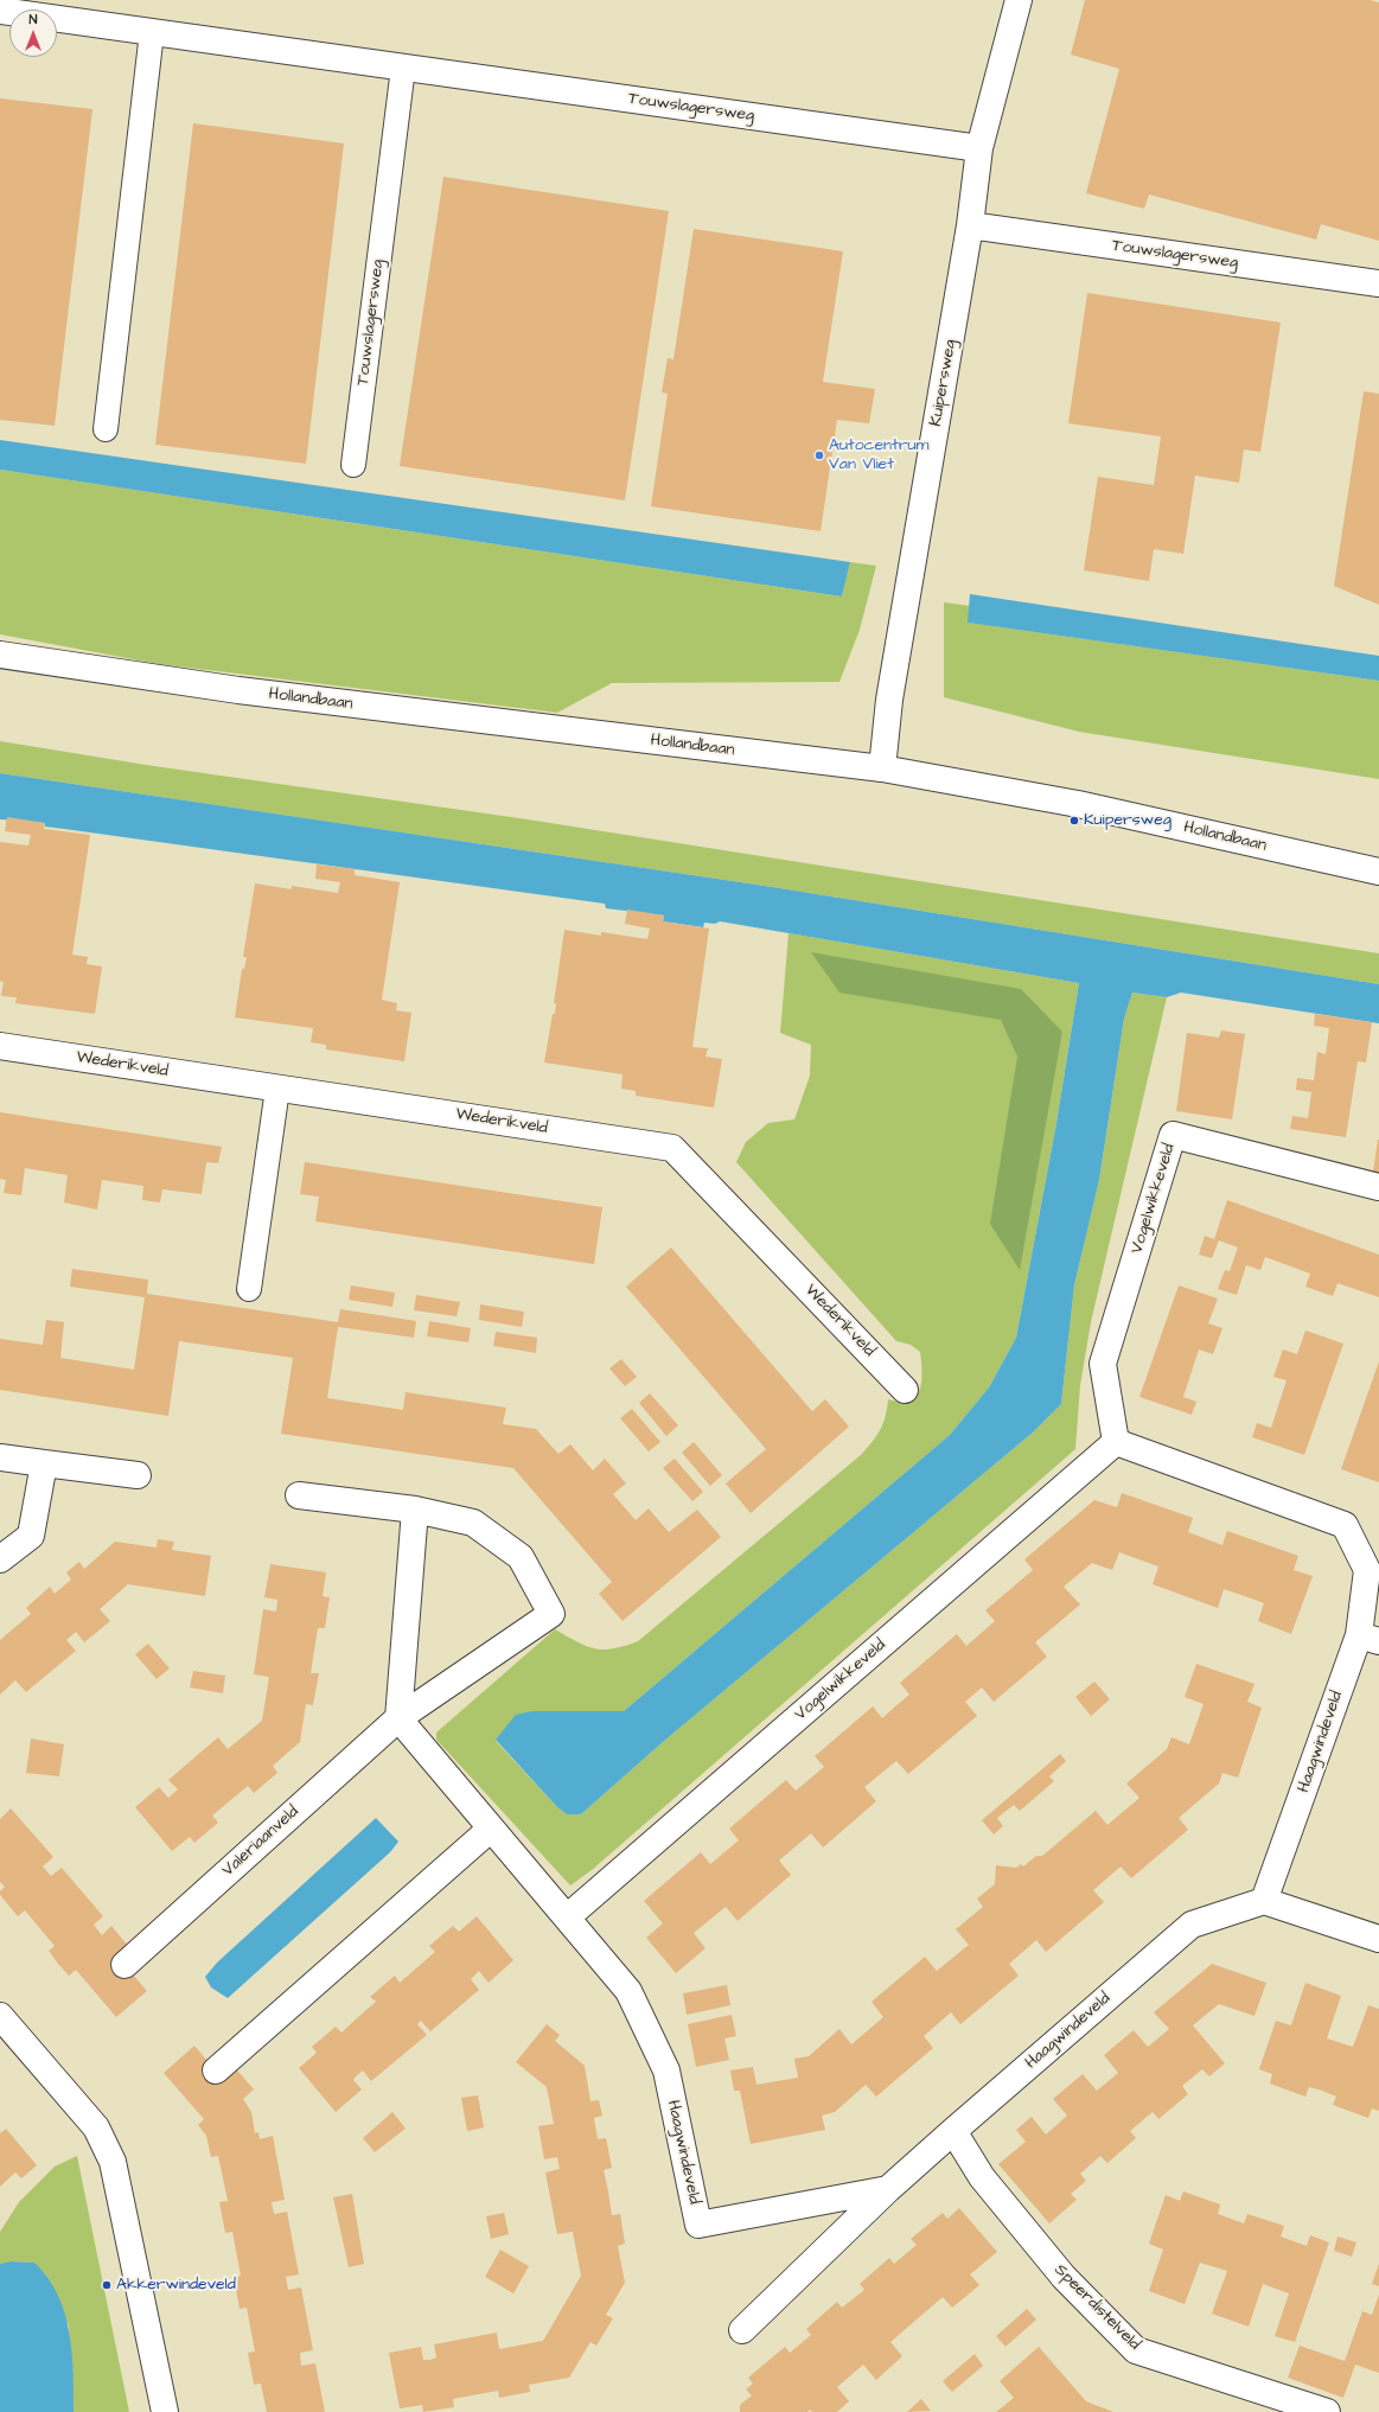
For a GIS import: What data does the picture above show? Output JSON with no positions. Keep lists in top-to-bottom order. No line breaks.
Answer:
{"streets":{"street":["Touwslagersweg","Kuipersweg","Hollandbaan","Wederikveld","Vogelwikkeveld","Haagwindeveld","Valeriaanveld","Speerdistelveld"]},"crossings":[["Touwslagersweg","Kuipersweg"],["Kuipersweg","Hollandbaan"],["Vogelwikkeveld","Haagwindeveld"],["Haagwindeveld","Speerdistelveld"]],"places":["Autocentrum Van Vliet","Kuipersweg","Akkerwindeveld"],"north":"top"}
